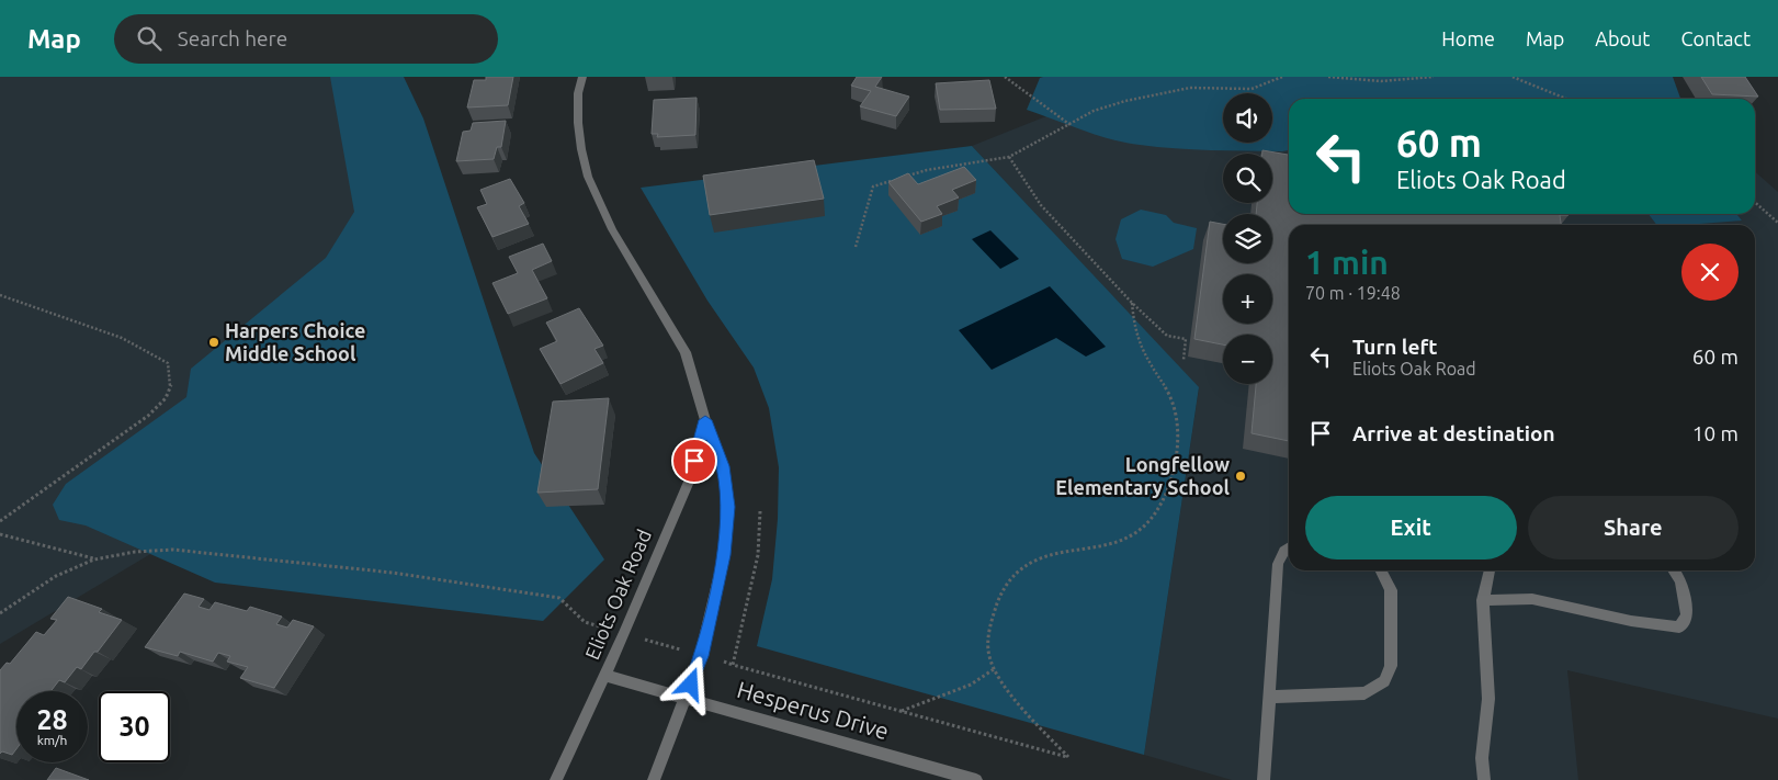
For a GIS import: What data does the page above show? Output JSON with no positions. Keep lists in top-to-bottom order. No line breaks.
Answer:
{"streets":{"street":["Eliots Oak Road","Hesperus Drive"]},"crossings":[["Eliots Oak Road","Hesperus Drive"]],"places":["Harpers Choice Middle School","Longfellow Elementary School"],"page":{"header":"Map","search":"Search here","nav":["Home","Map","About","Contact"],"map_buttons":["+","−"],"turn":["60 m","Eliots Oak Road"],"heading":["1 min","70 m · 19:48"],"list":[{"name":"Turn left","note":"Eliots Oak Road","value":"60 m"},{"name":"Arrive at destination","value":"10 m"}],"buttons":["Exit","Share"],"speed":"28 km/h","limit":"30"}}
